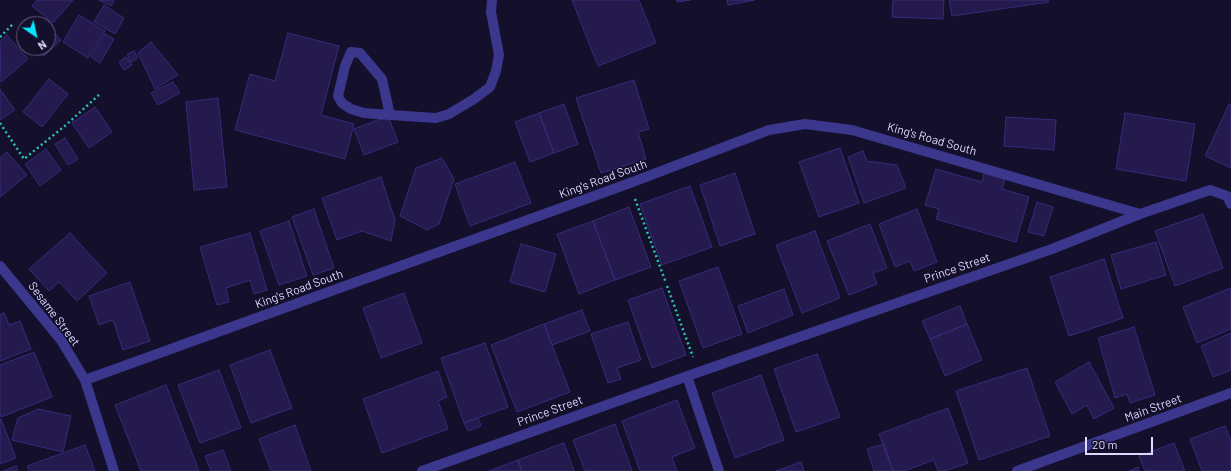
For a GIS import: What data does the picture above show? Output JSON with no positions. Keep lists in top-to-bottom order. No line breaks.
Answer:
{"streets":{"street":["King's Road South","Prince Street","Sesame Street","Main Street"]},"crossings":[["King's Road South","Prince Street"],["King's Road South","Sesame Street"]],"scale_bar":"20 m","north":"bottom right"}
